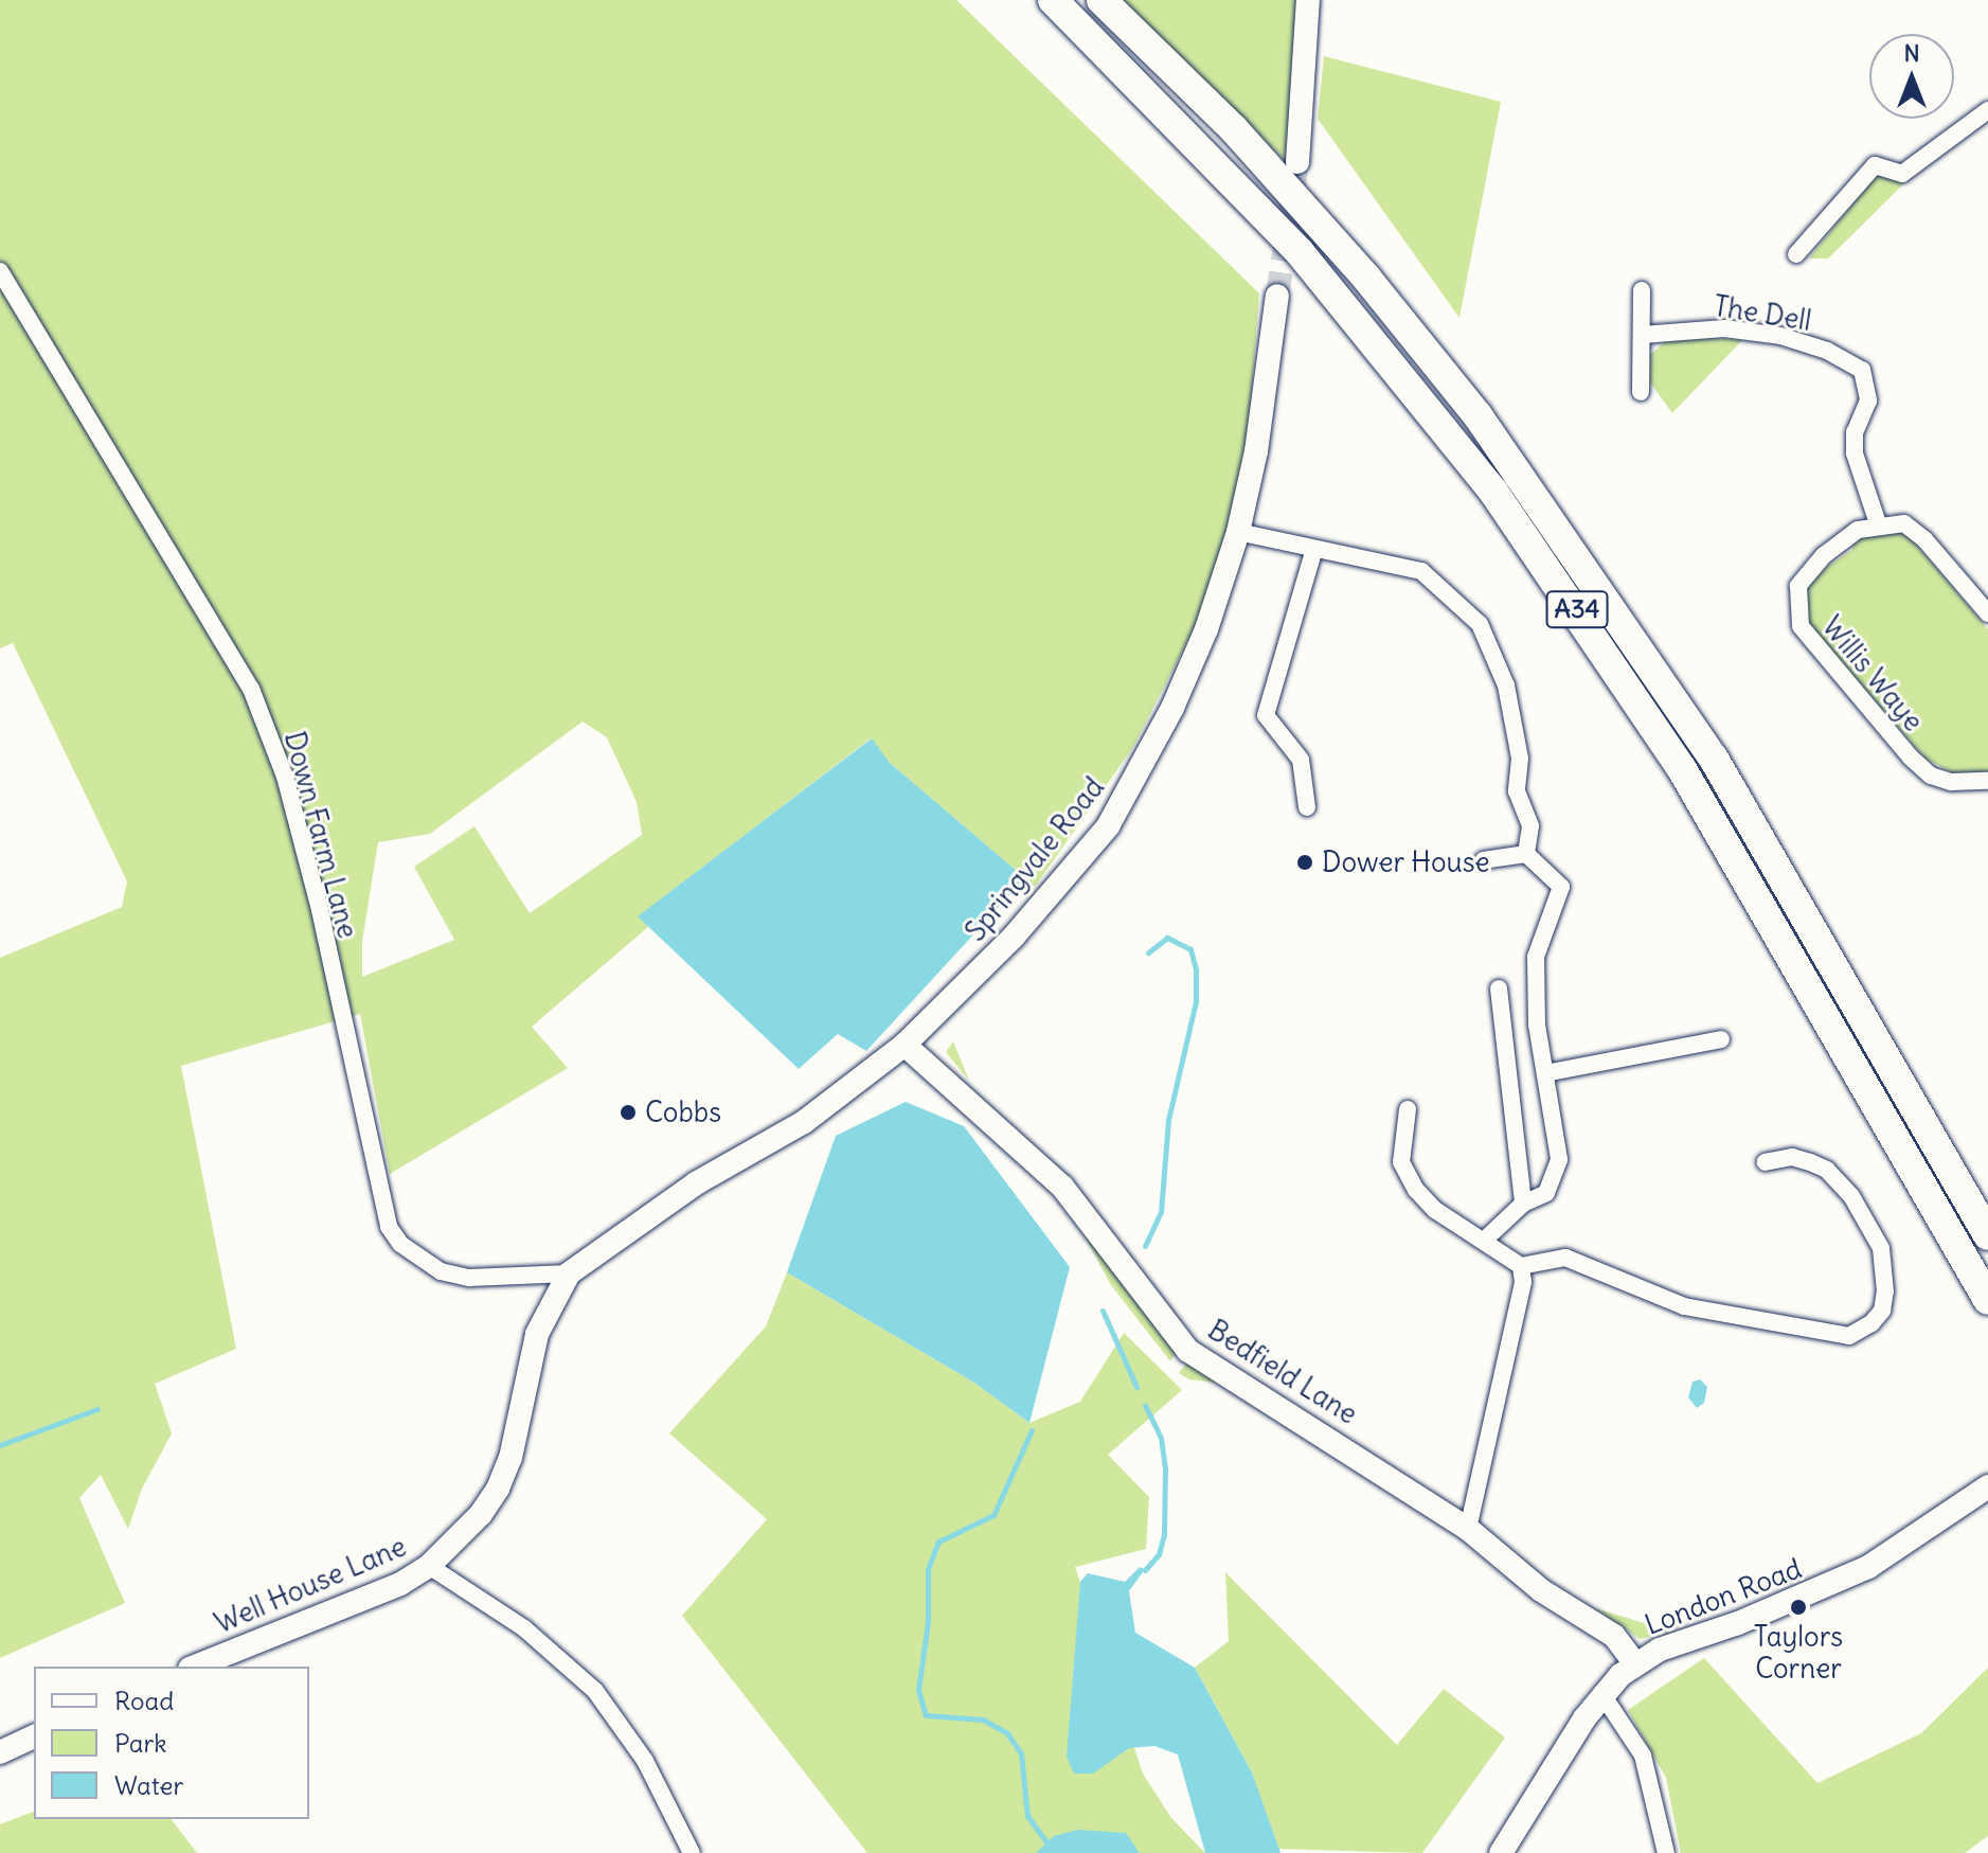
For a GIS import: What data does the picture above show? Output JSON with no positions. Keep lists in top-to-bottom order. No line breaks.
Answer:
{"streets":{"highway":["A34"],"street":["The Dell","Willis Waye","Down Farm Lane","Springvale Road","Bedfield Lane","Well House Lane","London Road"]},"crossings":[["The Dell","Willis Waye"],["Down Farm Lane","Springvale Road"],["Down Farm Lane","Well House Lane"],["Springvale Road","Bedfield Lane"],["Springvale Road","Well House Lane"],["Bedfield Lane","London Road"]],"places":["Dower House","Cobbs","Taylors Corner"],"legend":["Road","Park","Water"],"north":"top"}
